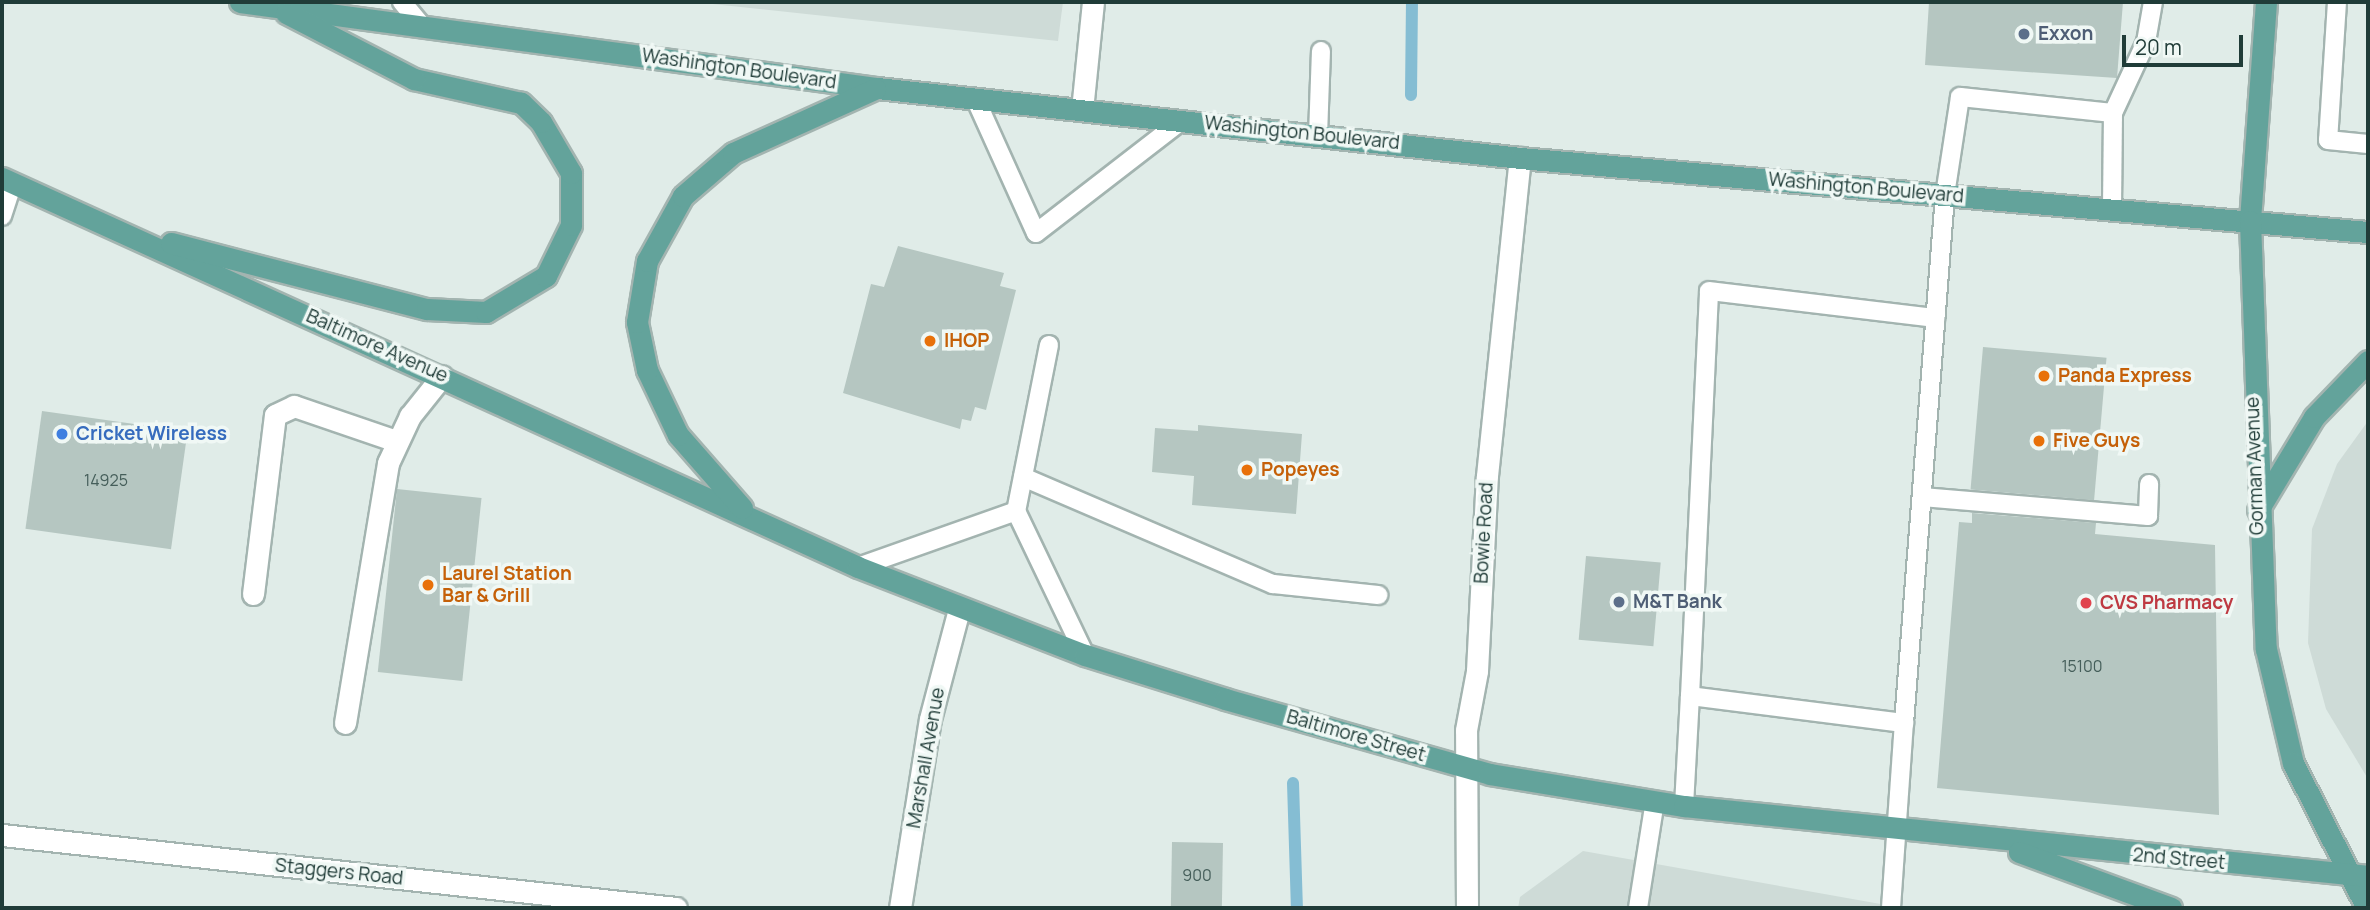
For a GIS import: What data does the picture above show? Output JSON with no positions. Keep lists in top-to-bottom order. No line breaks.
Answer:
{"streets":{"main road":["Washington Boulevard","Baltimore Avenue","Gorman Avenue","Baltimore Street","2nd Street"],"street":["Bowie Road","Marshall Avenue","Staggers Road"]},"crossings":[["Washington Boulevard","Gorman Avenue"],["Washington Boulevard","Bowie Road"],["Baltimore Avenue","Baltimore Street"],["Gorman Avenue","2nd Street"],["Bowie Road","Baltimore Street"],["Baltimore Street","Marshall Avenue"],["Baltimore Street","2nd Street"]],"places":["Exxon","IHOP","Panda Express","Cricket Wireless","Five Guys","Popeyes","Laurel Station Bar & Grill","M&T Bank","CVS Pharmacy"],"house_numbers":["14925","15100","900"],"scale_bar":"20 m"}
